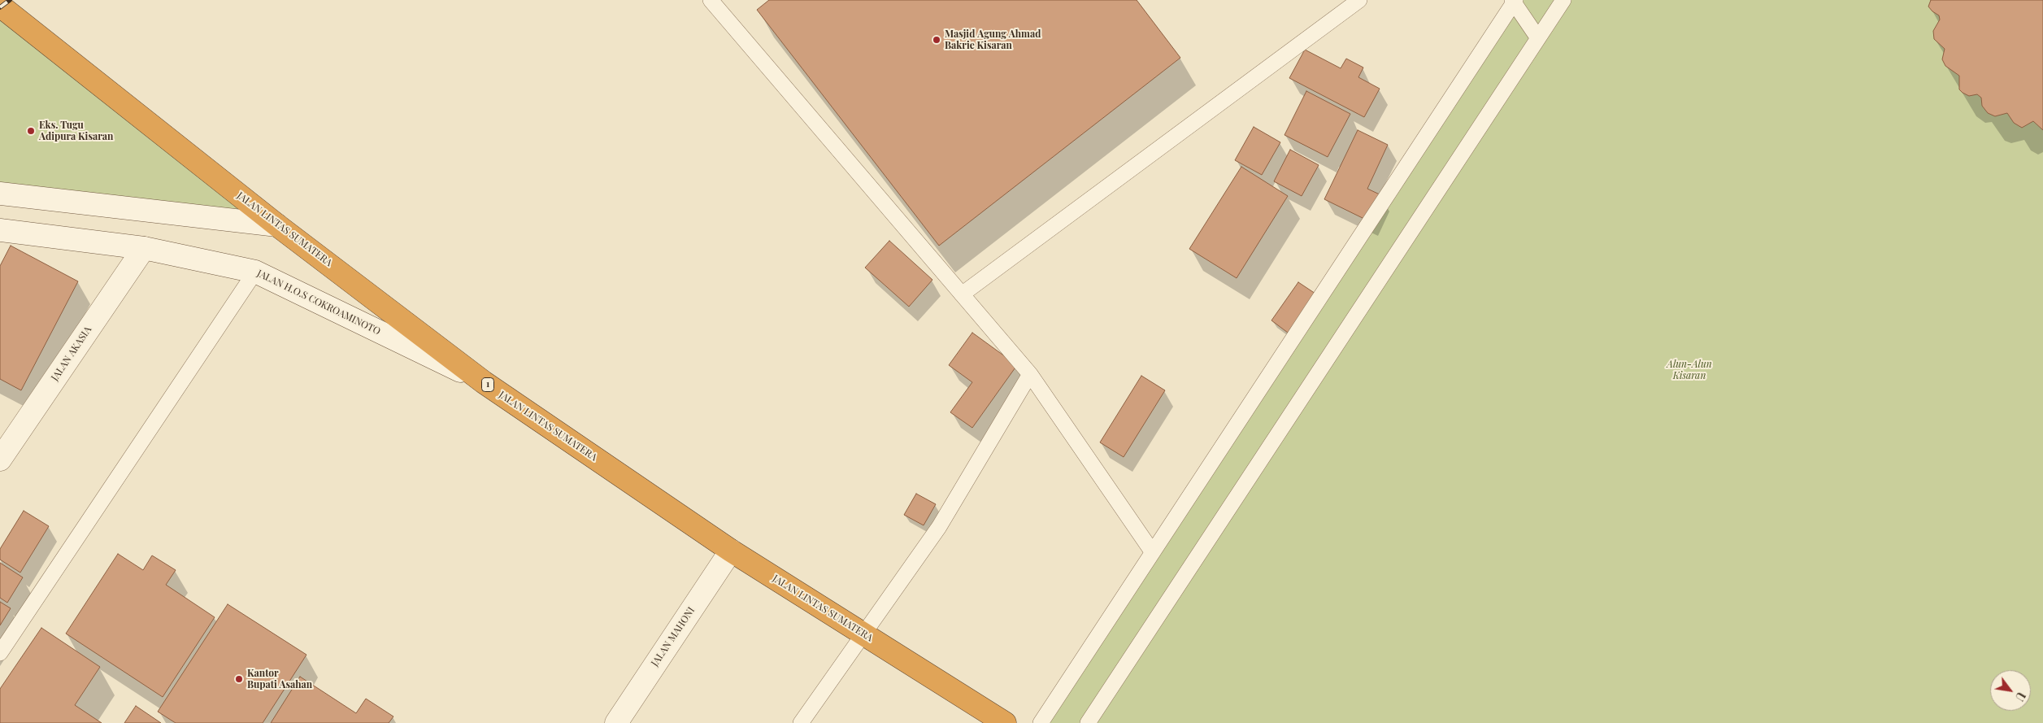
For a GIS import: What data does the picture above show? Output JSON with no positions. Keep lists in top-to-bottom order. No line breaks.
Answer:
{"streets":{"highway":["JALAN LINTAS SUMATERA","1"],"main road":["JALAN H.O.S COKROAMINOTO","JALAN AKASIA","JALAN MAHONI"]},"crossings":[["JALAN LINTAS SUMATERA","JALAN H.O.S COKROAMINOTO"],["JALAN LINTAS SUMATERA","JALAN MAHONI"],["JALAN H.O.S COKROAMINOTO","JALAN AKASIA"]],"parks":["Alun-Alun Kisaran"],"places":["Masjid Agung Ahmad Bakrie Kisaran","Eks. Tugu Adipura Kisaran","Kantor Bupati Asahan"],"north":"bottom right"}
